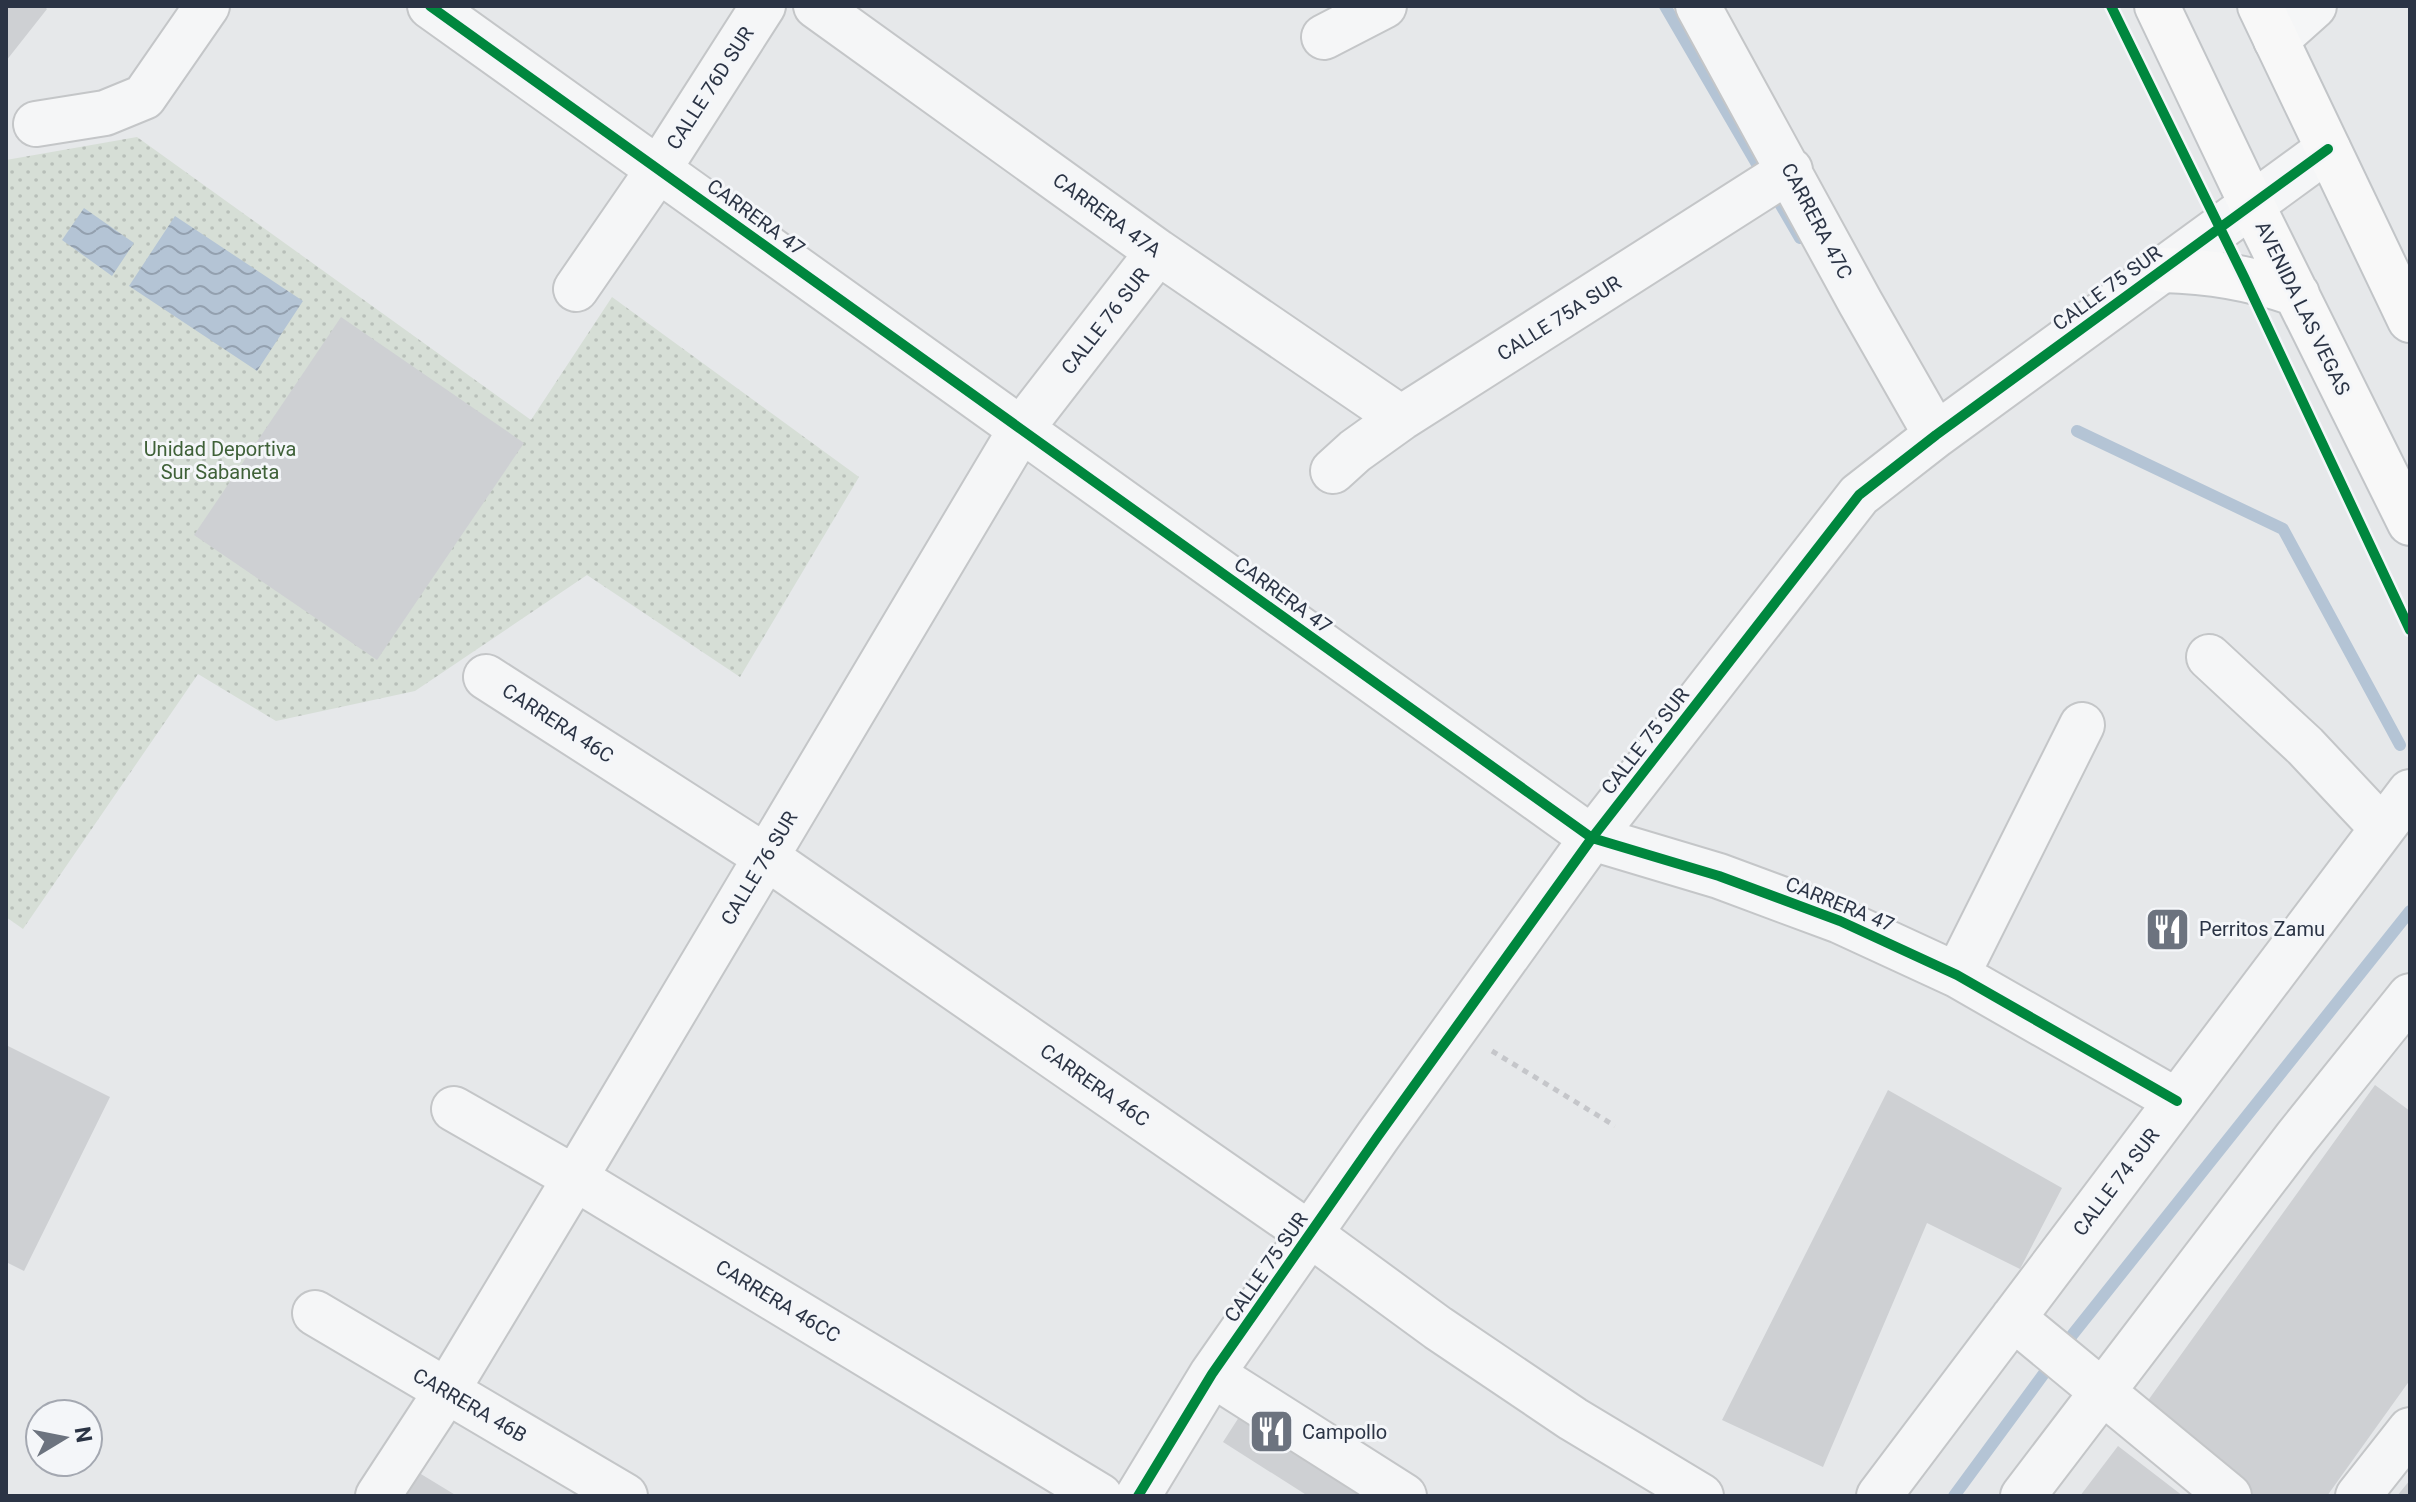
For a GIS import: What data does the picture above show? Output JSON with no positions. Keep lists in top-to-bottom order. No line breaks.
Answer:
{"streets":{"main road":["AVENIDA LAS VEGAS"],"street":["CALLE 76D SUR","CARRERA 47A","CARRERA 47","CARRERA 47C","CALLE 75 SUR","CALLE 75A SUR","CALLE 76 SUR","CARRERA 46C","CALLE 74 SUR","CARRERA 46CC","CARRERA 46B"]},"crossings":[["CALLE 76D SUR","CARRERA 47"],["CARRERA 47A","CALLE 75A SUR"],["CARRERA 47A","CALLE 76 SUR"],["CARRERA 47","CALLE 75 SUR"],["CARRERA 47","CALLE 76 SUR"],["CARRERA 47","CALLE 74 SUR"],["CARRERA 47C","CALLE 75 SUR"],["CARRERA 47C","CALLE 75A SUR"],["CALLE 75 SUR","AVENIDA LAS VEGAS"],["CALLE 75 SUR","CARRERA 46C"],["CALLE 76 SUR","CARRERA 46C"],["CALLE 76 SUR","CARRERA 46CC"],["CALLE 76 SUR","CARRERA 46B"]],"parks":["Unidad Deportiva Sur Sabaneta"],"places":{"restaurant":["Perritos Zamu","Campollo"]},"north":"right"}
